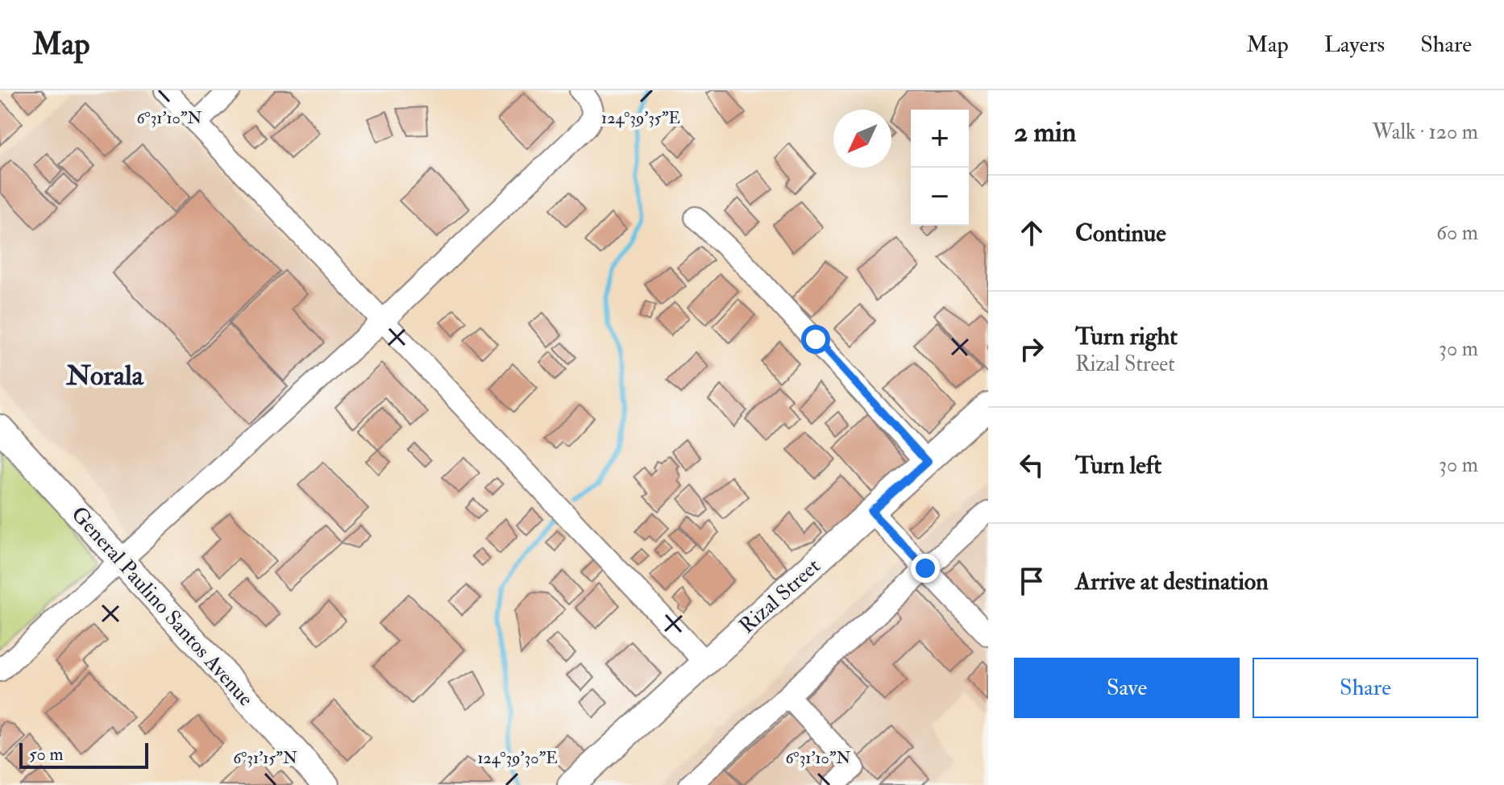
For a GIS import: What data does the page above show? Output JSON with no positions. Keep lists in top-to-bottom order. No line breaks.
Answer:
{"streets":{"main road":["Rizal Street","General Paulino Santos Avenue"]},"districts":["Norala"],"scale_bar":"50 m","north":"bottom left","page":{"header":"Map","nav":["Map","Layers","Share"],"heading":["2 min","Walk · 120 m"],"map_buttons":["+","−"],"list":[["Continue","60 m"],["Turn right","Rizal Street","30 m"],["Turn left","30 m"],"Arrive at destination"],"buttons":["Save","Share"],"scale":"50 m"},"coordinates":["124°39'35\"E","6°31'10\"N","6°31'15\"N","124°39'30\"E"]}
